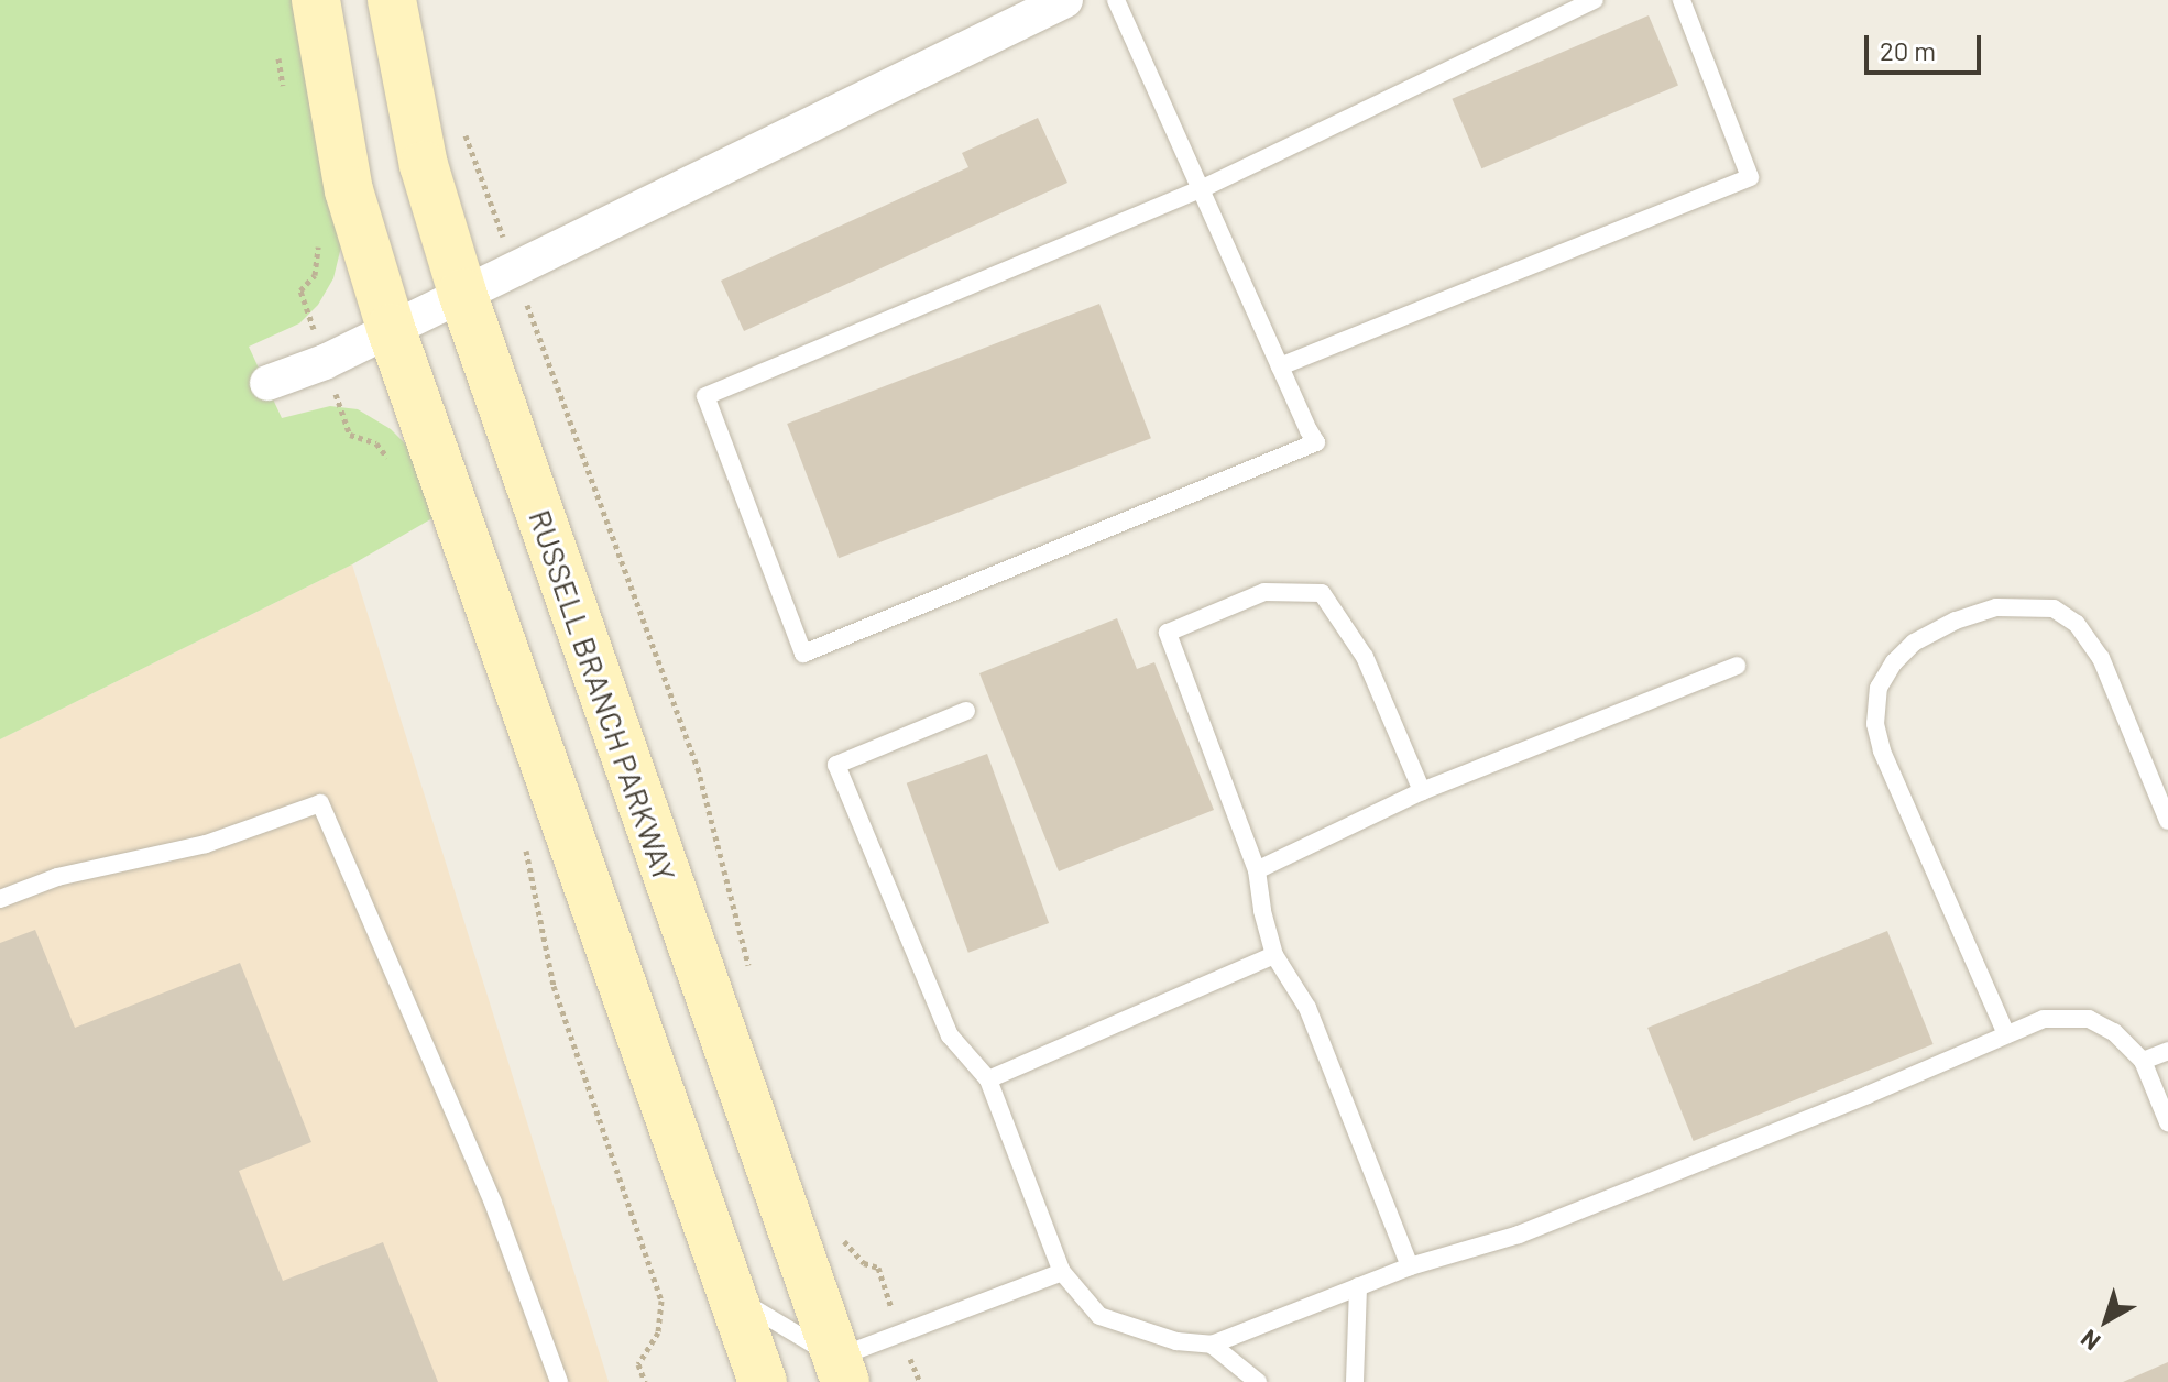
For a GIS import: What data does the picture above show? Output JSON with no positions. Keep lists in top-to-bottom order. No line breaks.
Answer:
{"streets":{"main road":["RUSSELL BRANCH PARKWAY"]},"scale_bar":"20 m","north":"bottom left"}
